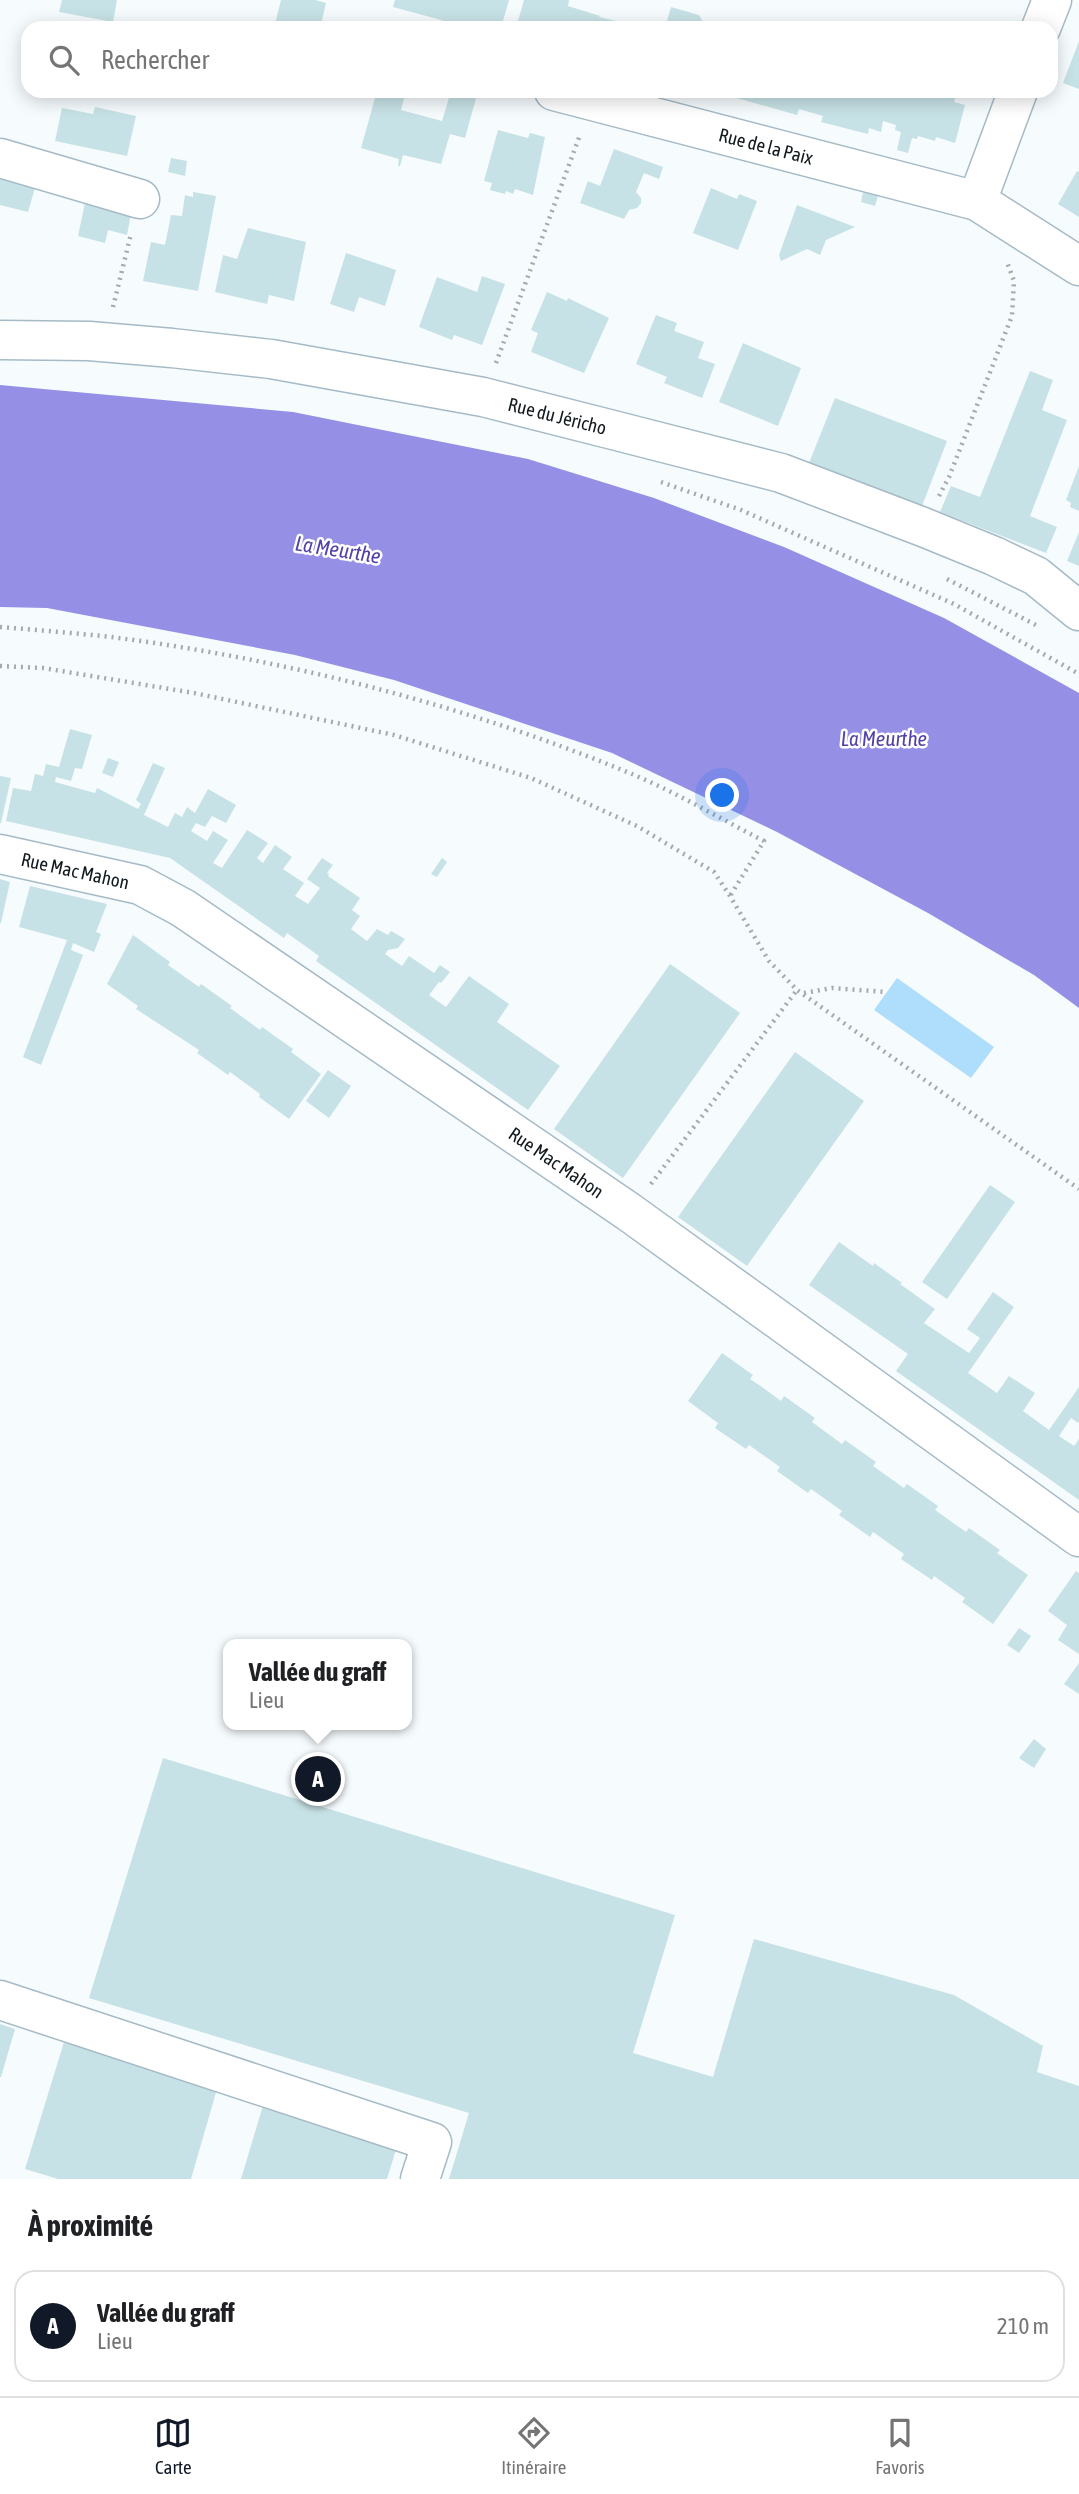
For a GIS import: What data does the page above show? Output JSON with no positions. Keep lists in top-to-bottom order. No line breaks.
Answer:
{"streets":{"street":["Rue de la Paix","Rue du Jéricho","Rue Mac Mahon"]},"water":["La Meurthe"],"page":{"search":"Rechercher","popup":["Vallée du graff","Lieu"],"pins":"A","heading":"À proximité","list":[{"mark":"A","name":"Vallée du graff","note":"Lieu","value":"210 m"}],"nav":["Carte","Itinéraire","Favoris"]}}
